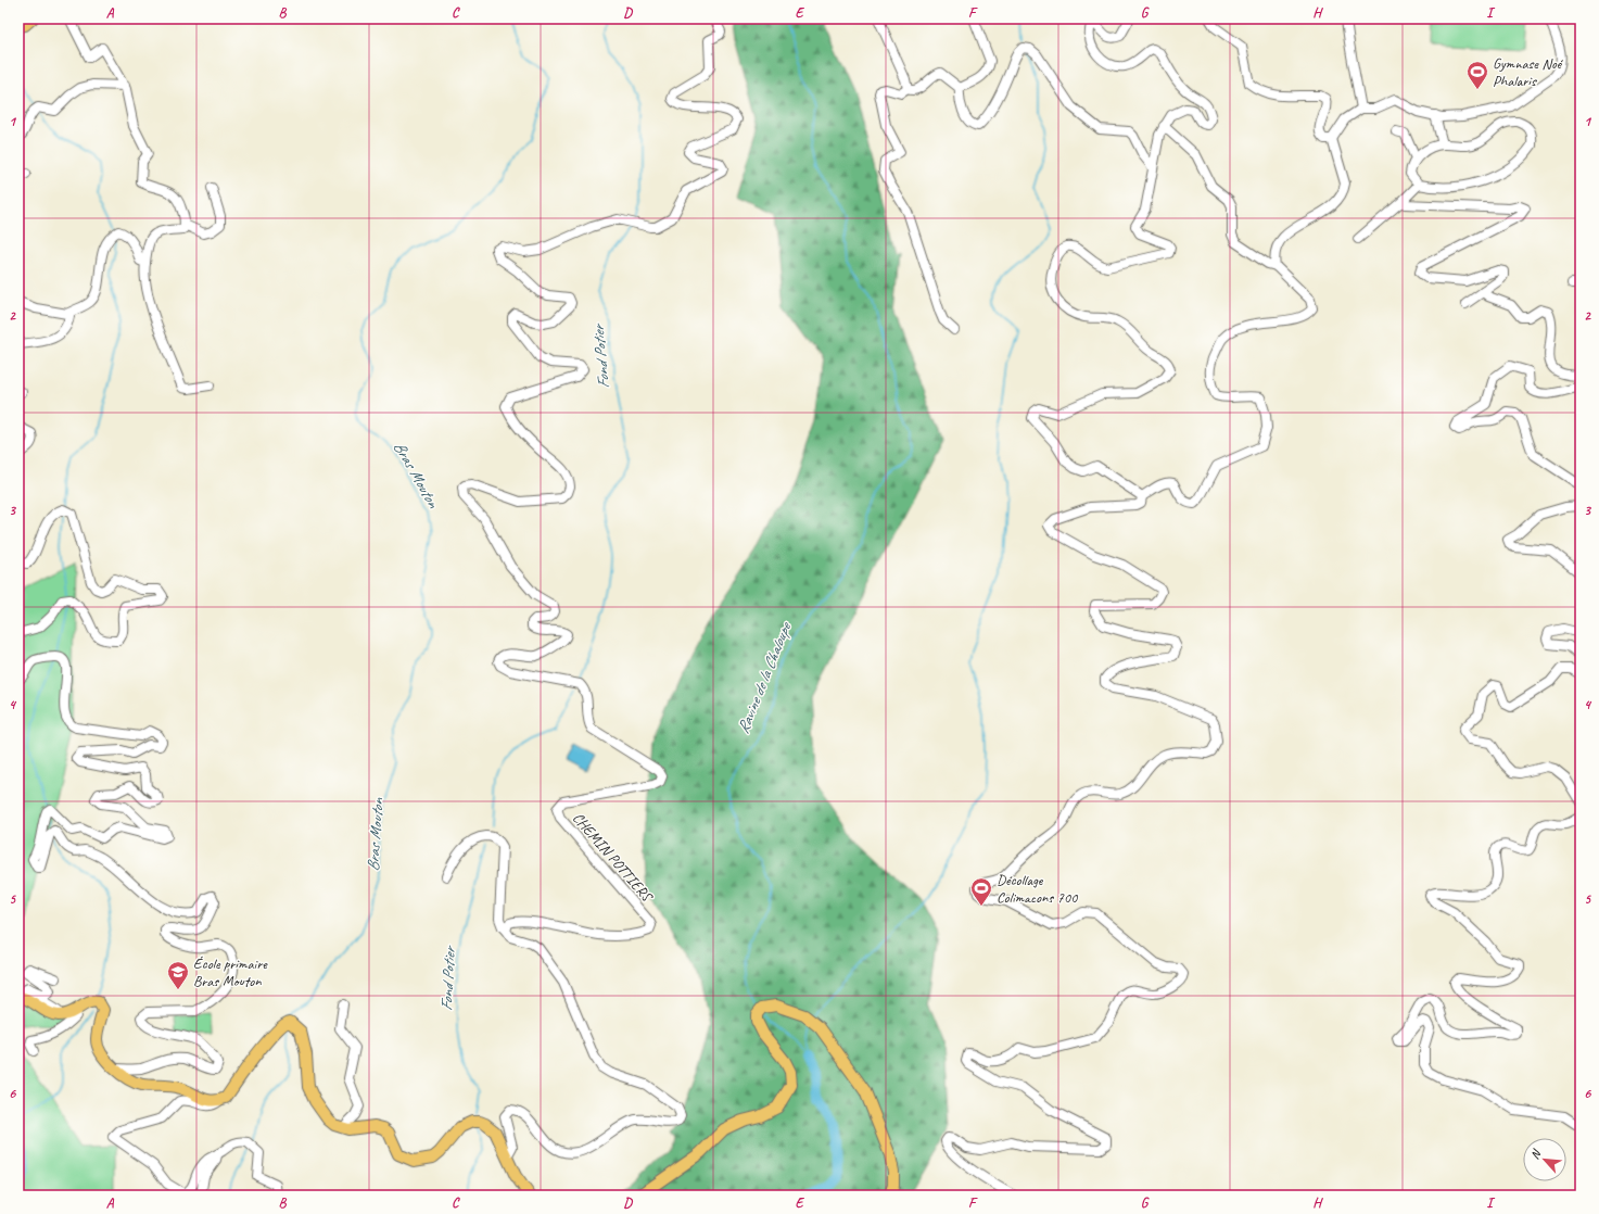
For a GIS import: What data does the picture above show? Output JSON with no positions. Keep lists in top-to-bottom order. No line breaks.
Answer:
{"streets":{"street":["CHEMIN POTTIERS"]},"water":["Fond Potier","Bras Mouton","Ravine de la Chaloupe"],"places":{"sports":["Gymnase Noé Phalaris","Décollage Colimacons 700"],"school or university":["École primaire Bras Mouton"]},"north":"top left","grid":{"columns":["A","B","C","D","E","F","G","H","I"],"rows":["1","2","3","4","5","6"]}}
